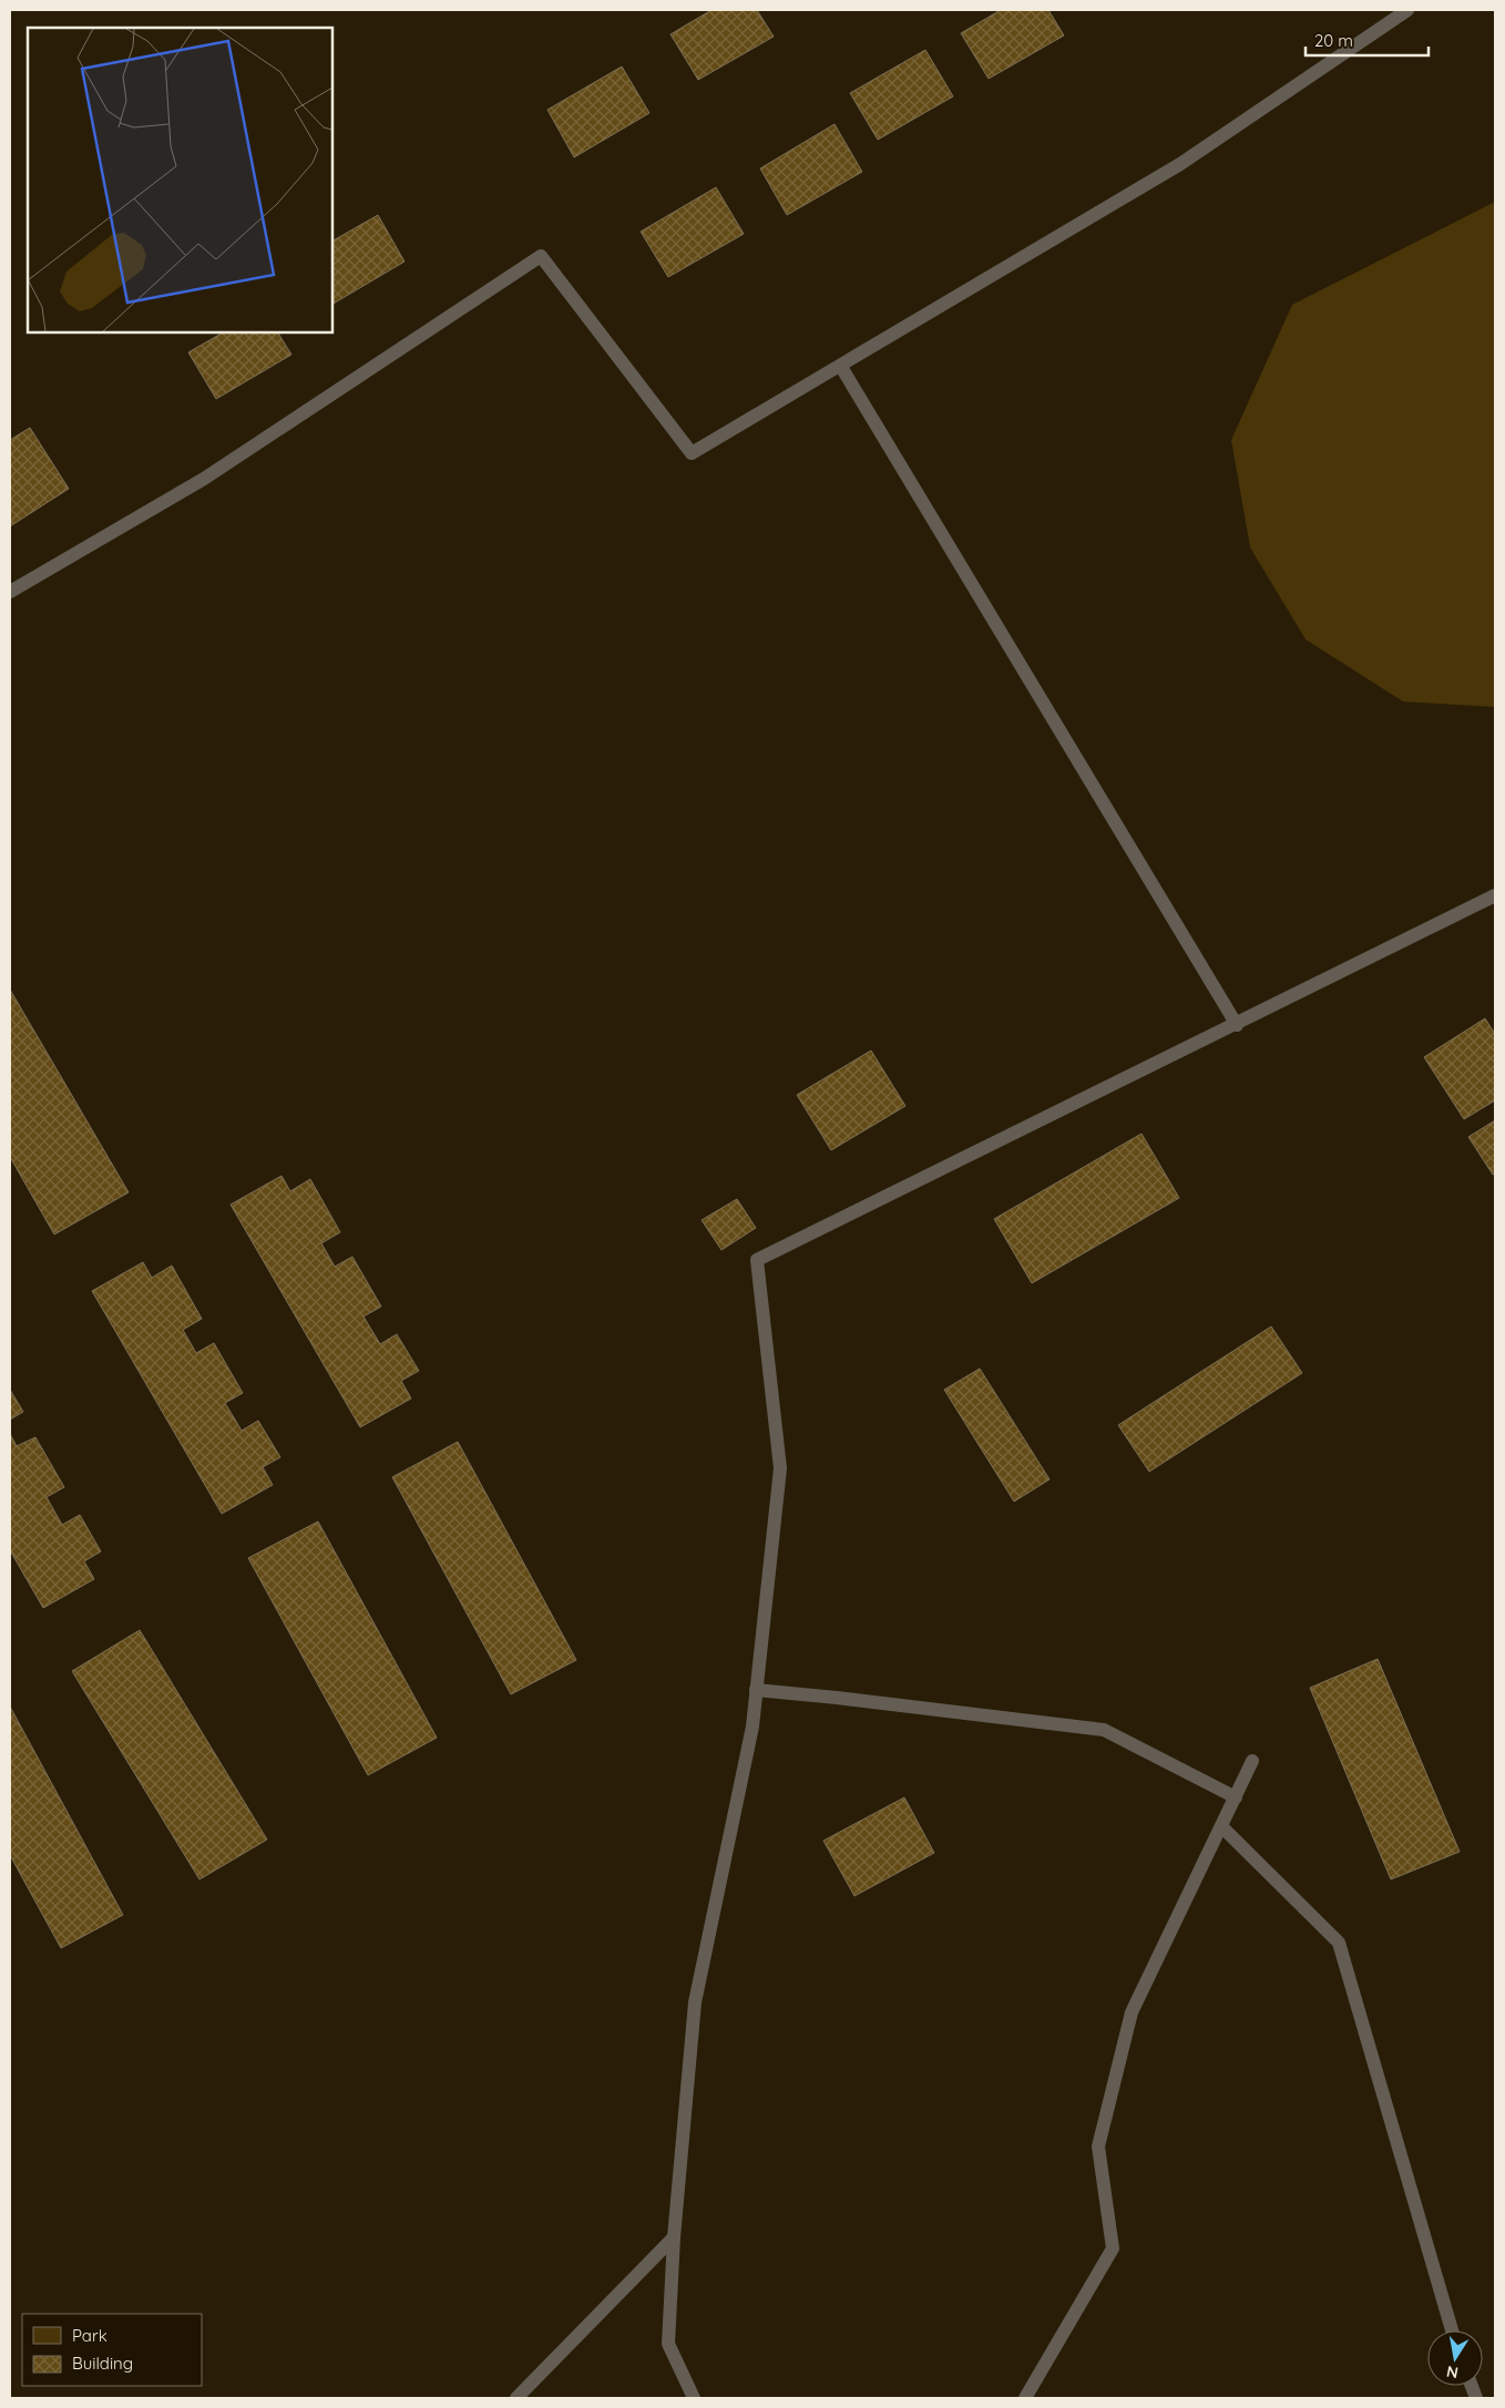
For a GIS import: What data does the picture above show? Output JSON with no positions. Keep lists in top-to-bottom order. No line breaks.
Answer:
{"legend":["Park","Building"],"scale_bar":"20 m","north":"bottom"}
